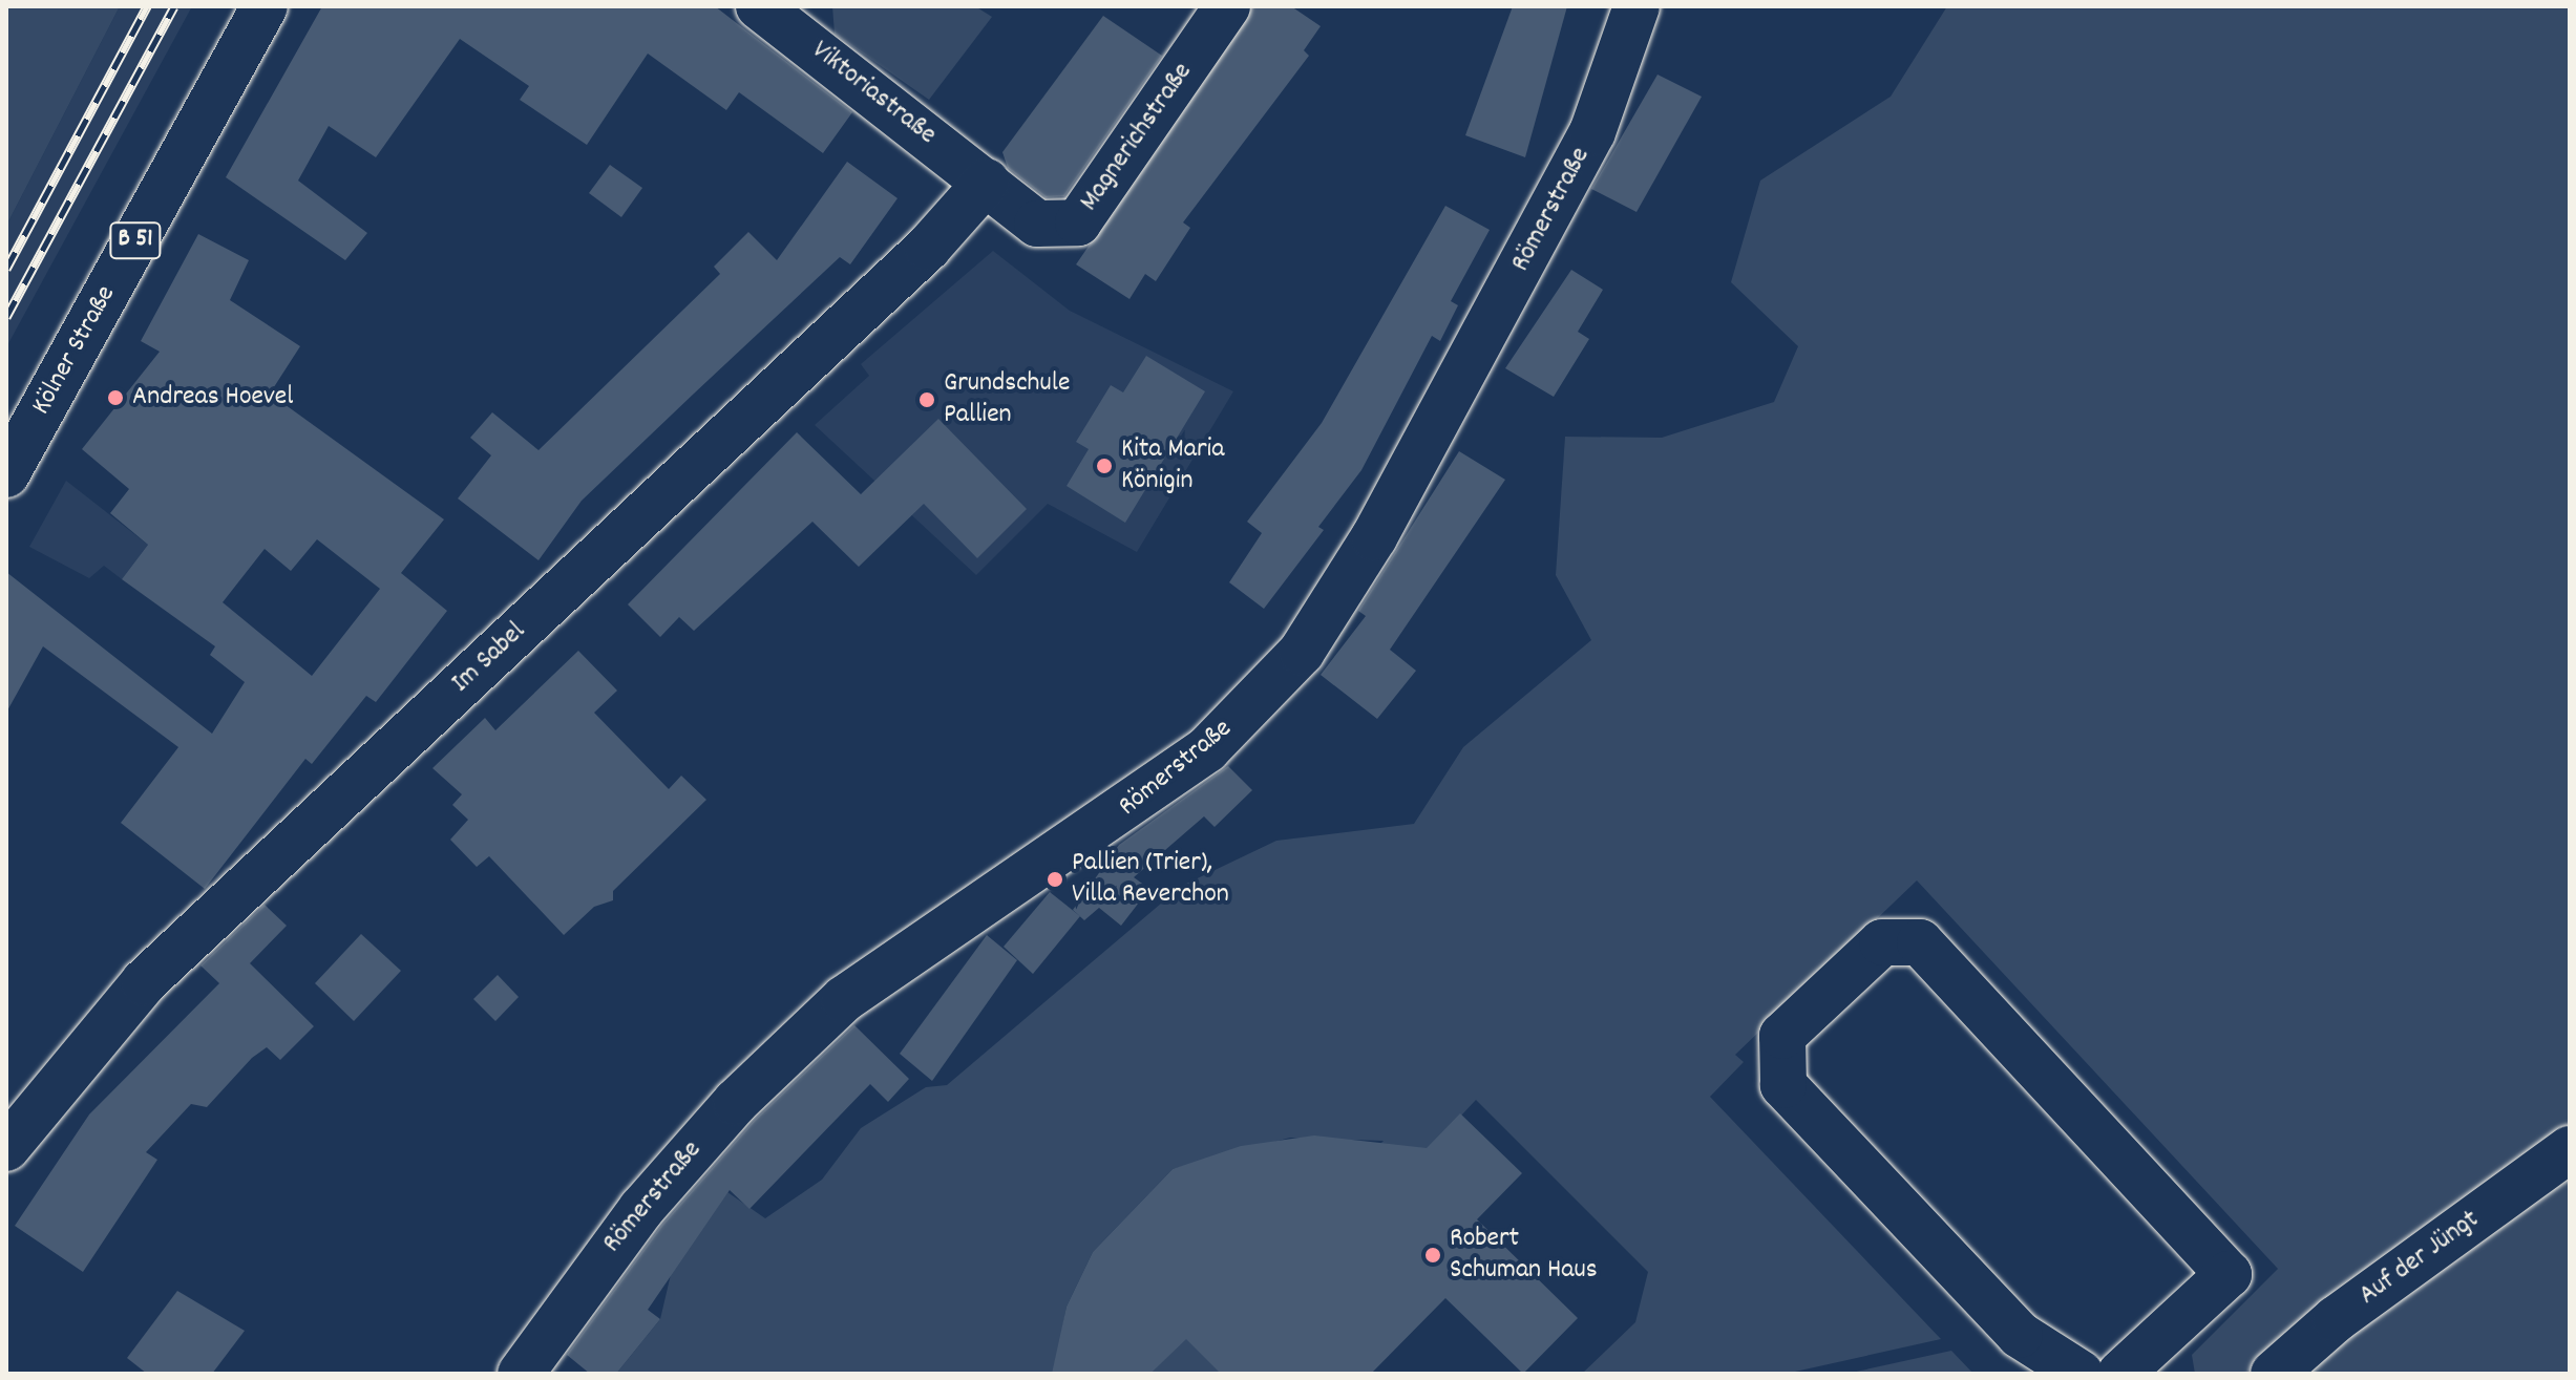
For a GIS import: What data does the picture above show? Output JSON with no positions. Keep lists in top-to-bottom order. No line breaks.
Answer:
{"streets":{"street":["Viktoriastraße","Magnerichstraße","Römerstraße","B 51","Kölner Straße","Im Sabel","Auf der Jüngt"]},"crossings":[["Viktoriastraße","Magnerichstraße"],["Viktoriastraße","Im Sabel"],["Magnerichstraße","Im Sabel"]],"places":["Andreas Hoevel","Grundschule Pallien","Kita Maria Königin","Pallien (Trier), Villa Reverchon","Robert Schuman Haus"]}
